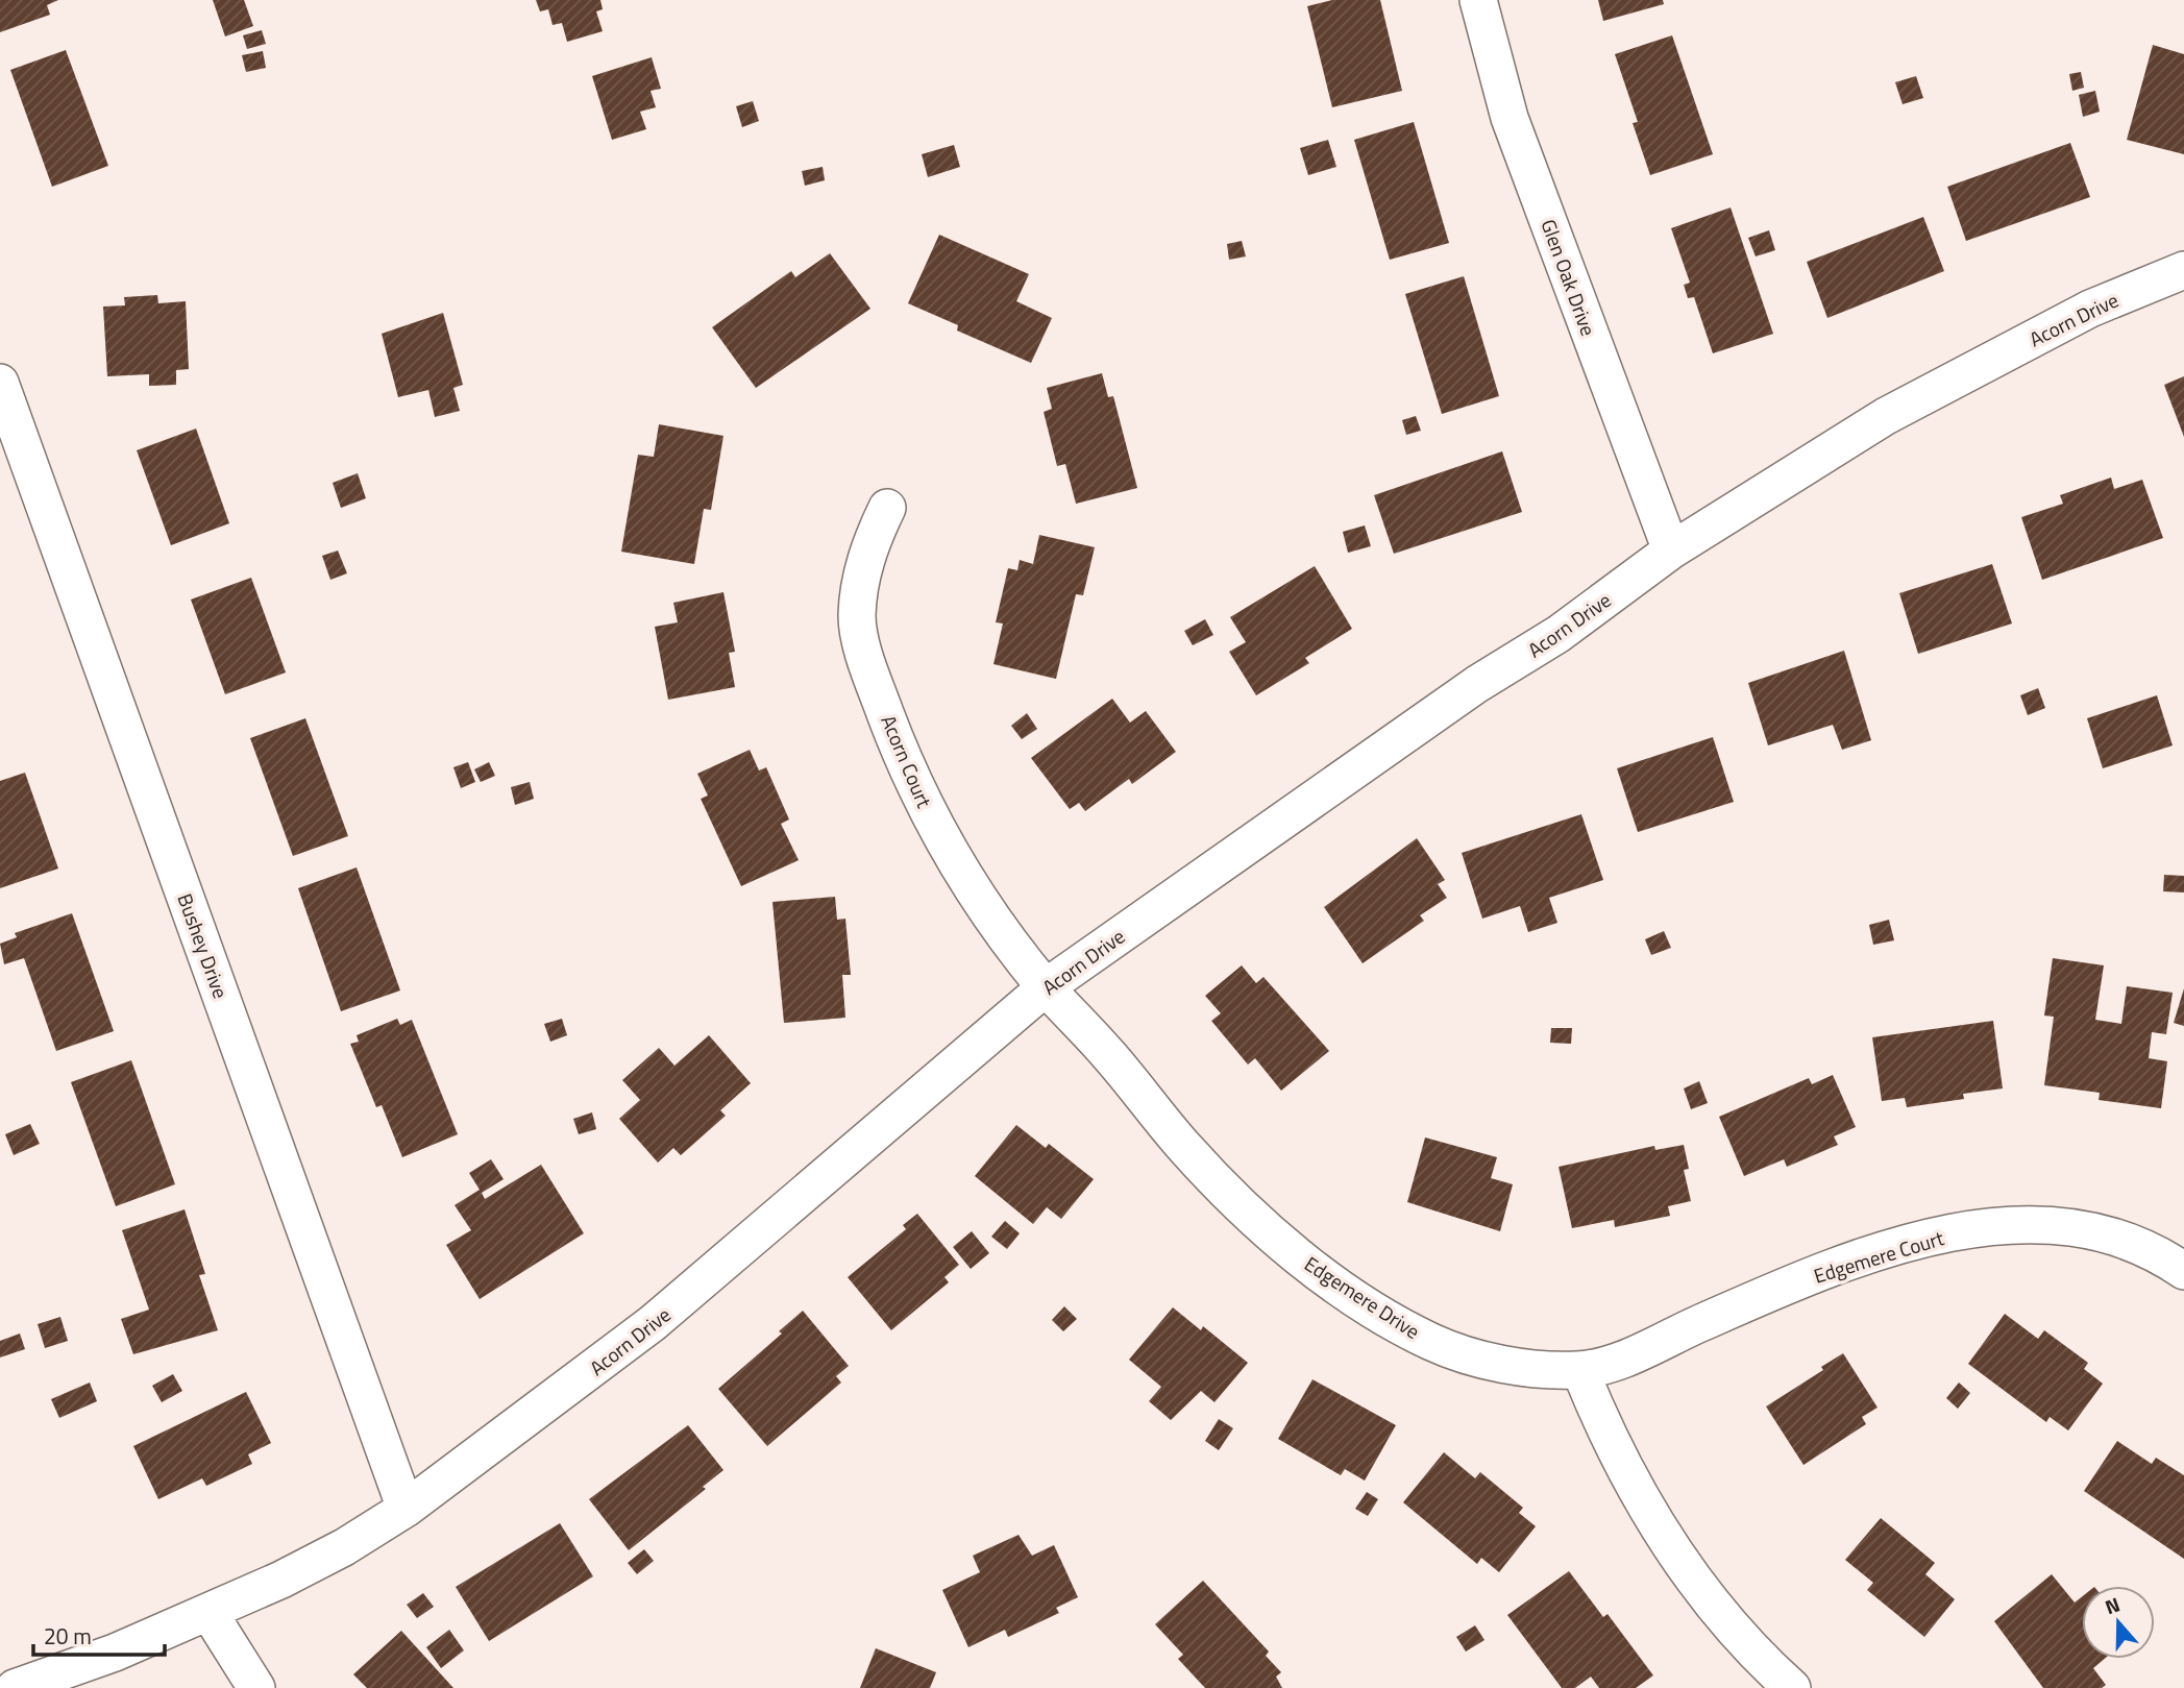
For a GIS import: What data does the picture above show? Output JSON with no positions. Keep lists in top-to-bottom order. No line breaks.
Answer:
{"streets":{"street":["Glen Oak Drive","Acorn Drive","Acorn Court","Bushey Drive","Edgemere Court","Edgemere Drive"]},"crossings":[["Glen Oak Drive","Acorn Drive"],["Acorn Drive","Acorn Court"],["Acorn Drive","Bushey Drive"],["Acorn Drive","Edgemere Drive"],["Acorn Court","Edgemere Drive"],["Edgemere Court","Edgemere Drive"]],"scale_bar":"20 m","north":"top"}
